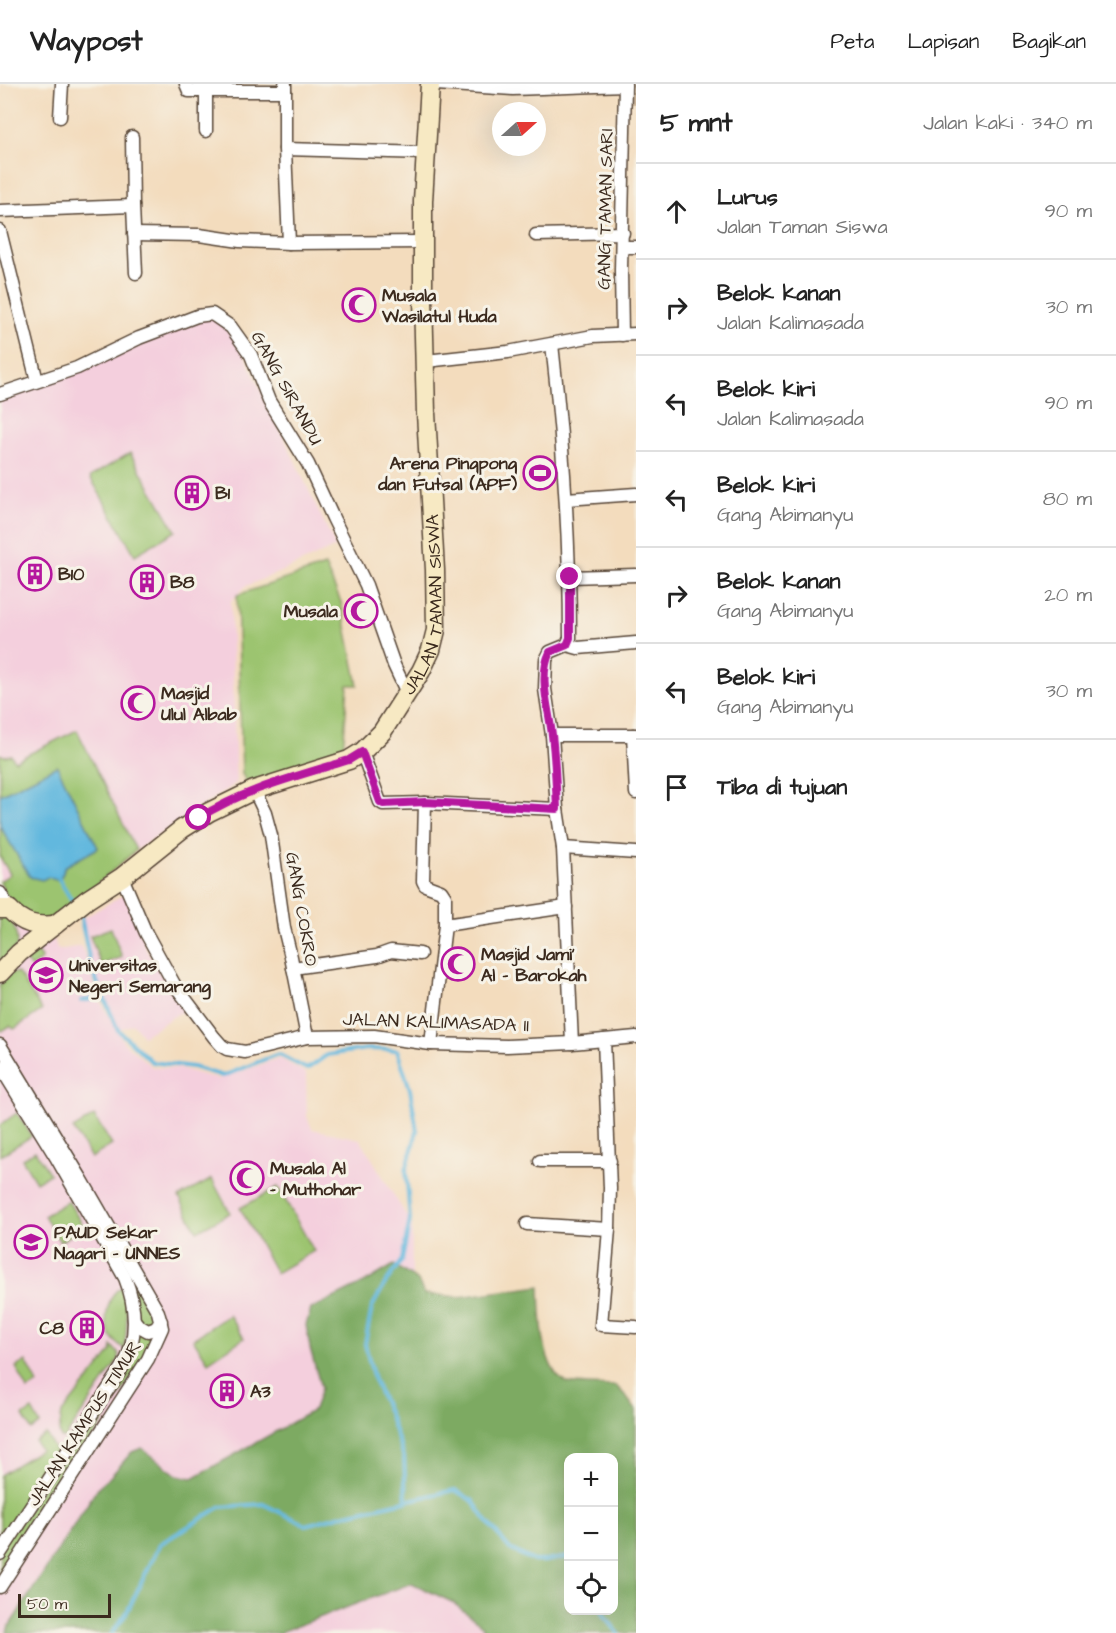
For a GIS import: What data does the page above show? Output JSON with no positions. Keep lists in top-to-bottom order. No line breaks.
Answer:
{"streets":{"main road":["JALAN TAMAN SISWA"],"street":["GANG TAMAN SARI","GANG SIRANDU","GANG COKRO","JALAN KALIMASADA II","JALAN KAMPUS TIMUR"]},"crossings":[["GANG SIRANDU","JALAN TAMAN SISWA"],["JALAN TAMAN SISWA","GANG COKRO"],["JALAN TAMAN SISWA","JALAN KALIMASADA II"],["GANG COKRO","JALAN KALIMASADA II"]],"places":{"mosque":["Musala Wasilatul Huda","Musala","Masjid Ulul Albab","Masjid Jami' Al - Barokah","Musala Al - Muthohar"],"sports":["Arena Pingpong dan Futsal (APF)"],"building":["B1","B10","B8","C8","A3"],"school or university":["Universitas Negeri Semarang","PAUD Sekar Nagari - UNNES"]},"scale_bar":"50 m","north":"right","page":{"header":"Waypost","nav":["Peta","Lapisan","Bagikan"],"heading":["5 mnt","Jalan kaki · 340 m"],"list":[["Lurus","Jalan Taman Siswa","90 m"],["Belok kanan","Jalan Kalimasada","30 m"],["Belok kiri","Jalan Kalimasada","90 m"],["Belok kiri","Gang Abimanyu","80 m"],["Belok kanan","Gang Abimanyu","20 m"],["Belok kiri","Gang Abimanyu","30 m"],"Tiba di tujuan"],"map_buttons":["+","−"],"scale":"50 m"}}
